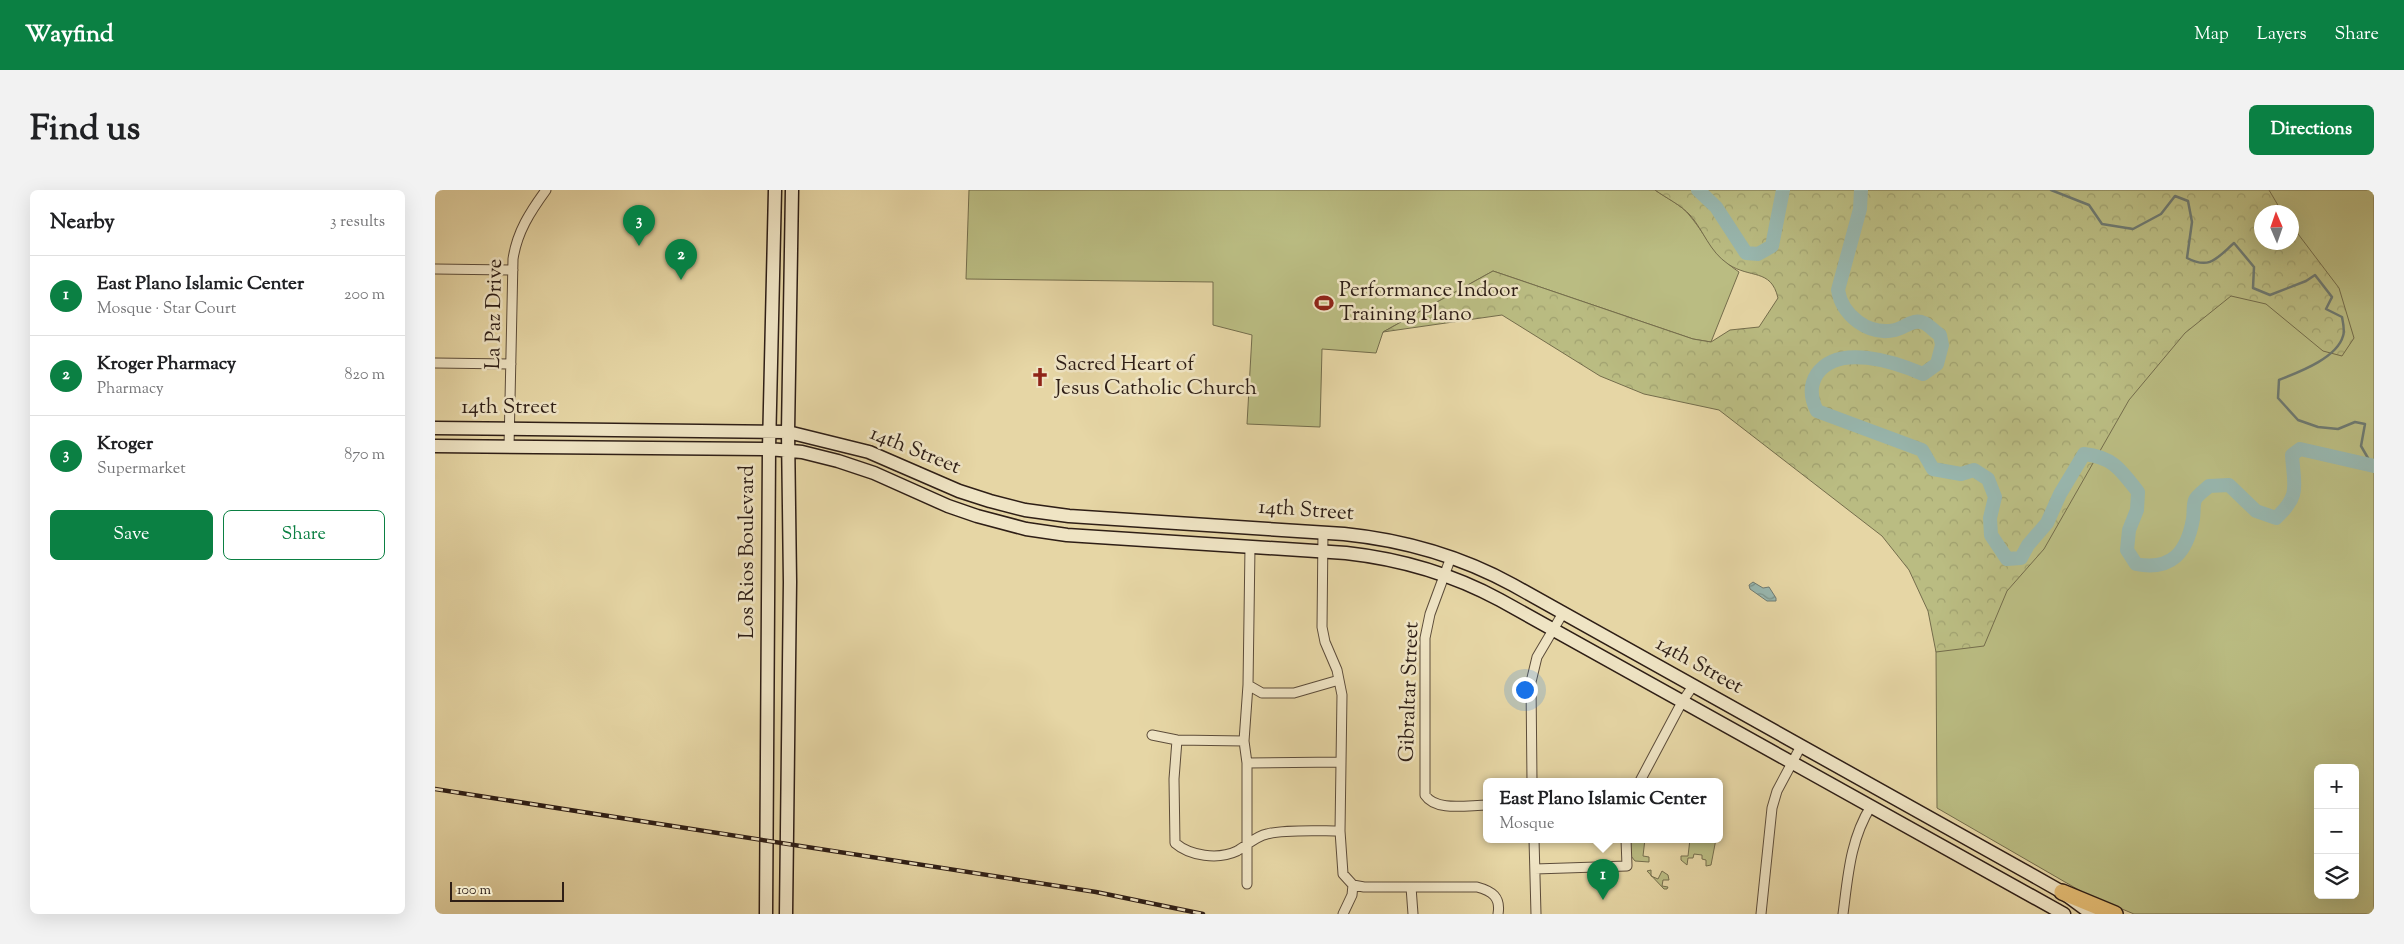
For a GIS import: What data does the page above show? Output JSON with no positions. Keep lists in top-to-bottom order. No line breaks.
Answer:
{"streets":{"main road":["14th Street","Los Rios Boulevard"],"street":["La Paz Drive","Gibraltar Street"]},"crossings":[["La Paz Drive","14th Street"],["14th Street","Los Rios Boulevard"],["14th Street","Gibraltar Street"]],"places":{"sports":["Performance Indoor Training Plano"],"church":["Sacred Heart of Jesus Catholic Church"]},"scale_bar":"100 m","north":"top","page":{"header":"Wayfind","nav":["Map","Layers","Share"],"title":"Find us","buttons":["Directions",["Save","Share"]],"heading":["Nearby","3 results"],"pins":["3","2","1"],"list":[{"mark":"1","name":"East Plano Islamic Center","note":"Mosque · Star Court","value":"200 m"},{"mark":"2","name":"Kroger Pharmacy","note":"Pharmacy","value":"820 m"},{"mark":"3","name":"Kroger","note":"Supermarket","value":"870 m"}],"map_buttons":["+","−"],"popup":["East Plano Islamic Center","Mosque"],"scale":"100 m"}}
